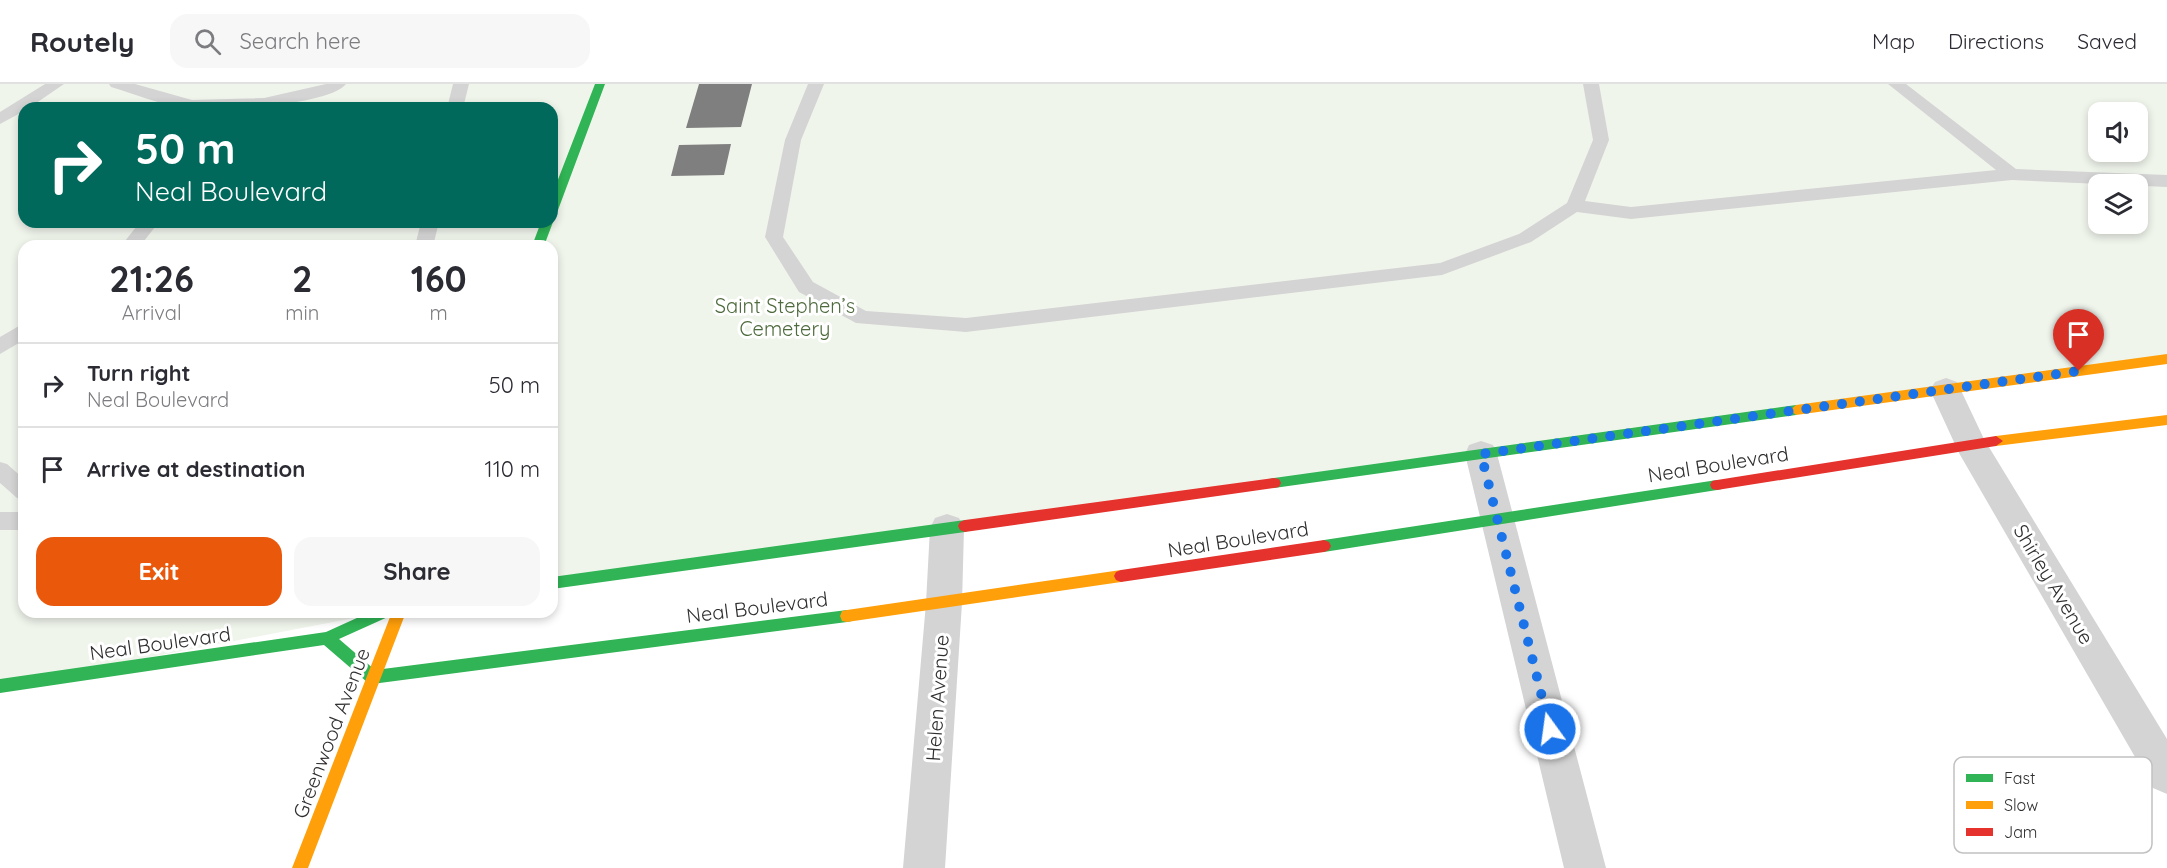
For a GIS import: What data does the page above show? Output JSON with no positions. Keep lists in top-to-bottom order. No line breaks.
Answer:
{"streets":{"street":["Neal Boulevard","Shirley Avenue","Helen Avenue","Greenwood Avenue"]},"crossings":[["Neal Boulevard","Shirley Avenue"],["Neal Boulevard","Helen Avenue"],["Neal Boulevard","Greenwood Avenue"]],"parks":["Saint Stephen’s Cemetery"],"legend":["Fast","Slow","Jam"],"page":{"header":"Routely","search":"Search here","nav":["Map","Directions","Saved"],"turn":["50 m","Neal Boulevard"],"eta":["21:26","Arrival","2","min","160","m"],"list":[{"name":"Turn right","note":"Neal Boulevard","value":"50 m"},{"name":"Arrive at destination","value":"110 m"}],"buttons":["Exit","Share"]}}
